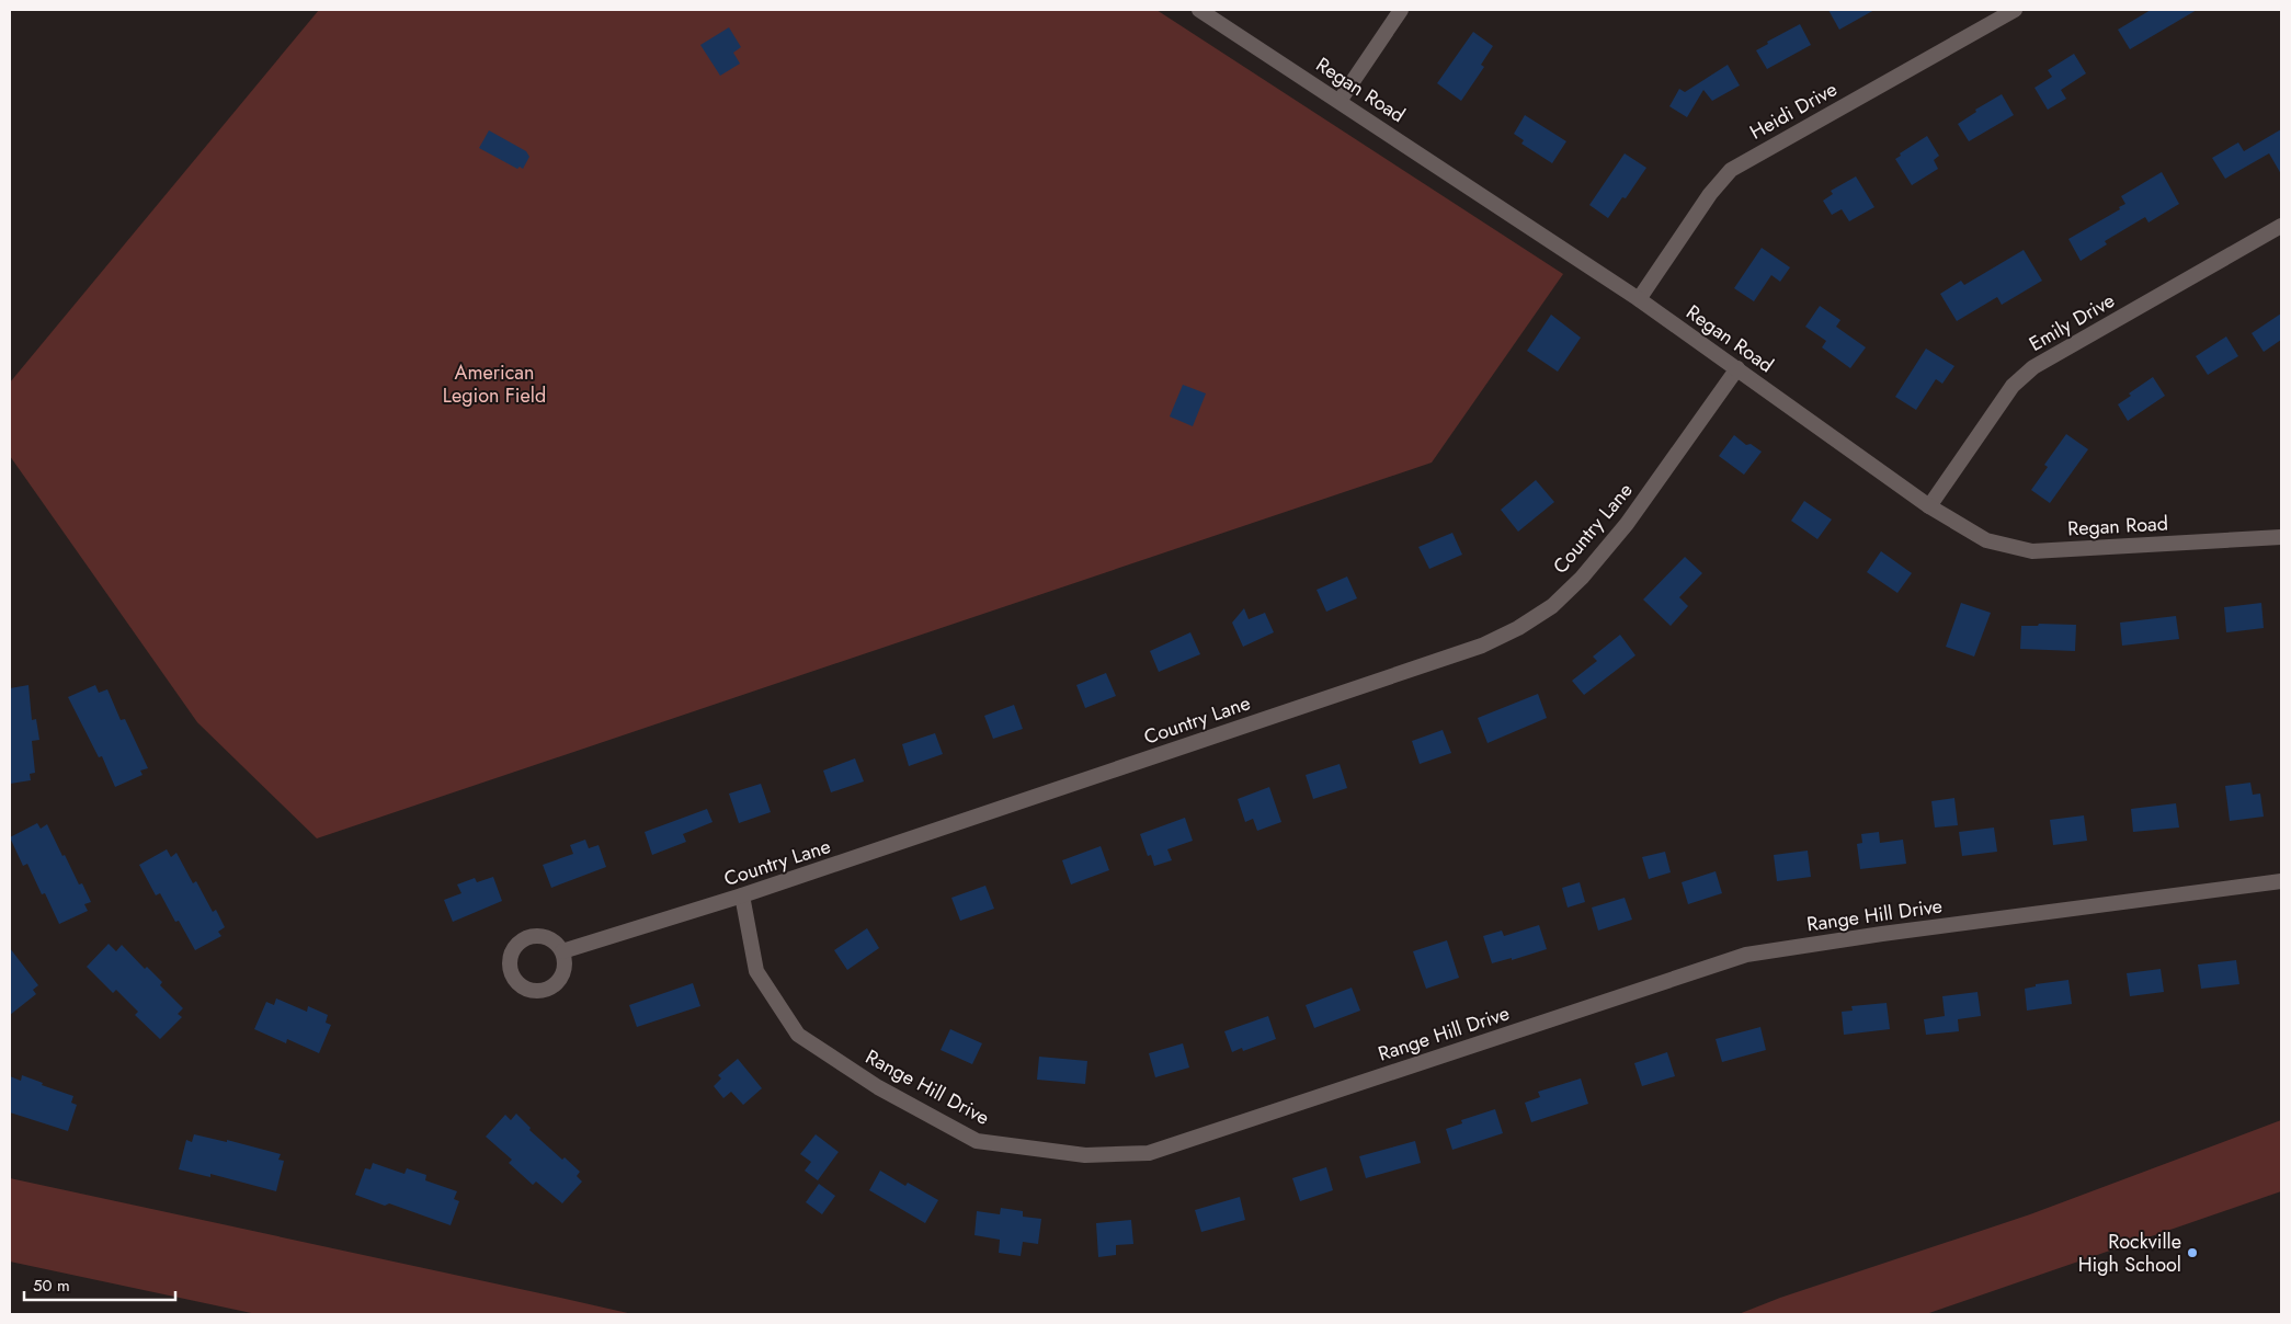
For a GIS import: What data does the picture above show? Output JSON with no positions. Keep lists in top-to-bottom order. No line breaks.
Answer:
{"streets":{"street":["Regan Road","Heidi Drive","Emily Drive","Country Lane","Range Hill Drive"]},"crossings":[["Regan Road","Heidi Drive"],["Regan Road","Emily Drive"],["Regan Road","Country Lane"],["Country Lane","Range Hill Drive"]],"parks":["American Legion Field"],"places":["Rockville High School"],"scale_bar":"50 m"}
